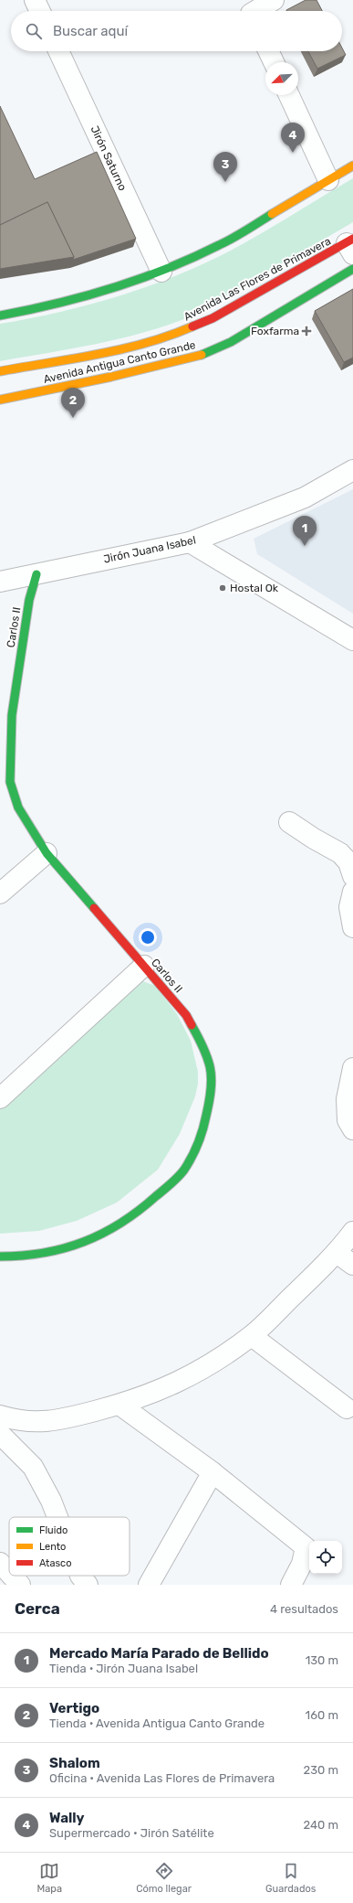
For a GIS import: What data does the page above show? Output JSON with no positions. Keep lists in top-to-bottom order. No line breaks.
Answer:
{"streets":{"street":["Jirón Saturno","Avenida Las Flores de Primavera","Avenida Antigua Canto Grande","Jirón Juana Isabel","Carlos II"]},"crossings":[["Jirón Juana Isabel","Carlos II"]],"places":{"health":["Foxfarma"],"other":["Hostal Ok"]},"legend":["Fluido","Lento","Atasco"],"north":"bottom left","page":{"search":"Buscar aquí","pins":["4","3","2","1"],"heading":["Cerca","4 resultados"],"list":[{"mark":"1","name":"Mercado María Parado de Bellido","note":"Tienda · Jirón Juana Isabel","value":"130 m"},{"mark":"2","name":"Vertigo","note":"Tienda · Avenida Antigua Canto Grande","value":"160 m"},{"mark":"3","name":"Shalom","note":"Oficina · Avenida Las Flores de Primavera","value":"230 m"},{"mark":"4","name":"Wally","note":"Supermercado · Jirón Satélite","value":"240 m"}],"nav":["Mapa","Cómo llegar","Guardados"]}}
